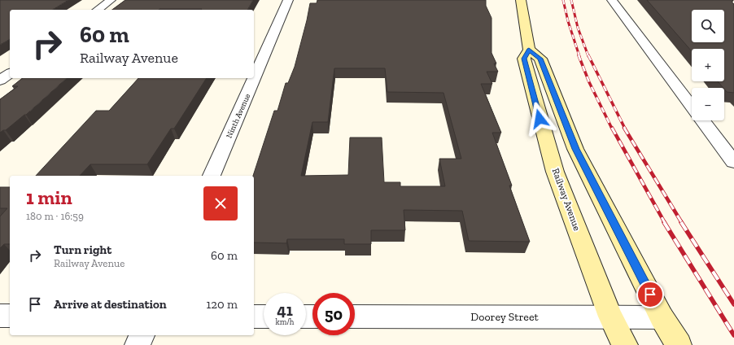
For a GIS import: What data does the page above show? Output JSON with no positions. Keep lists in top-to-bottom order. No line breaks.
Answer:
{"streets":{"main road":["Railway Avenue"],"street":["Ninth Avenue","Doorey Street"]},"crossings":[["Railway Avenue","Doorey Street"]],"page":{"map_buttons":["+","−"],"turn":["60 m","Railway Avenue"],"heading":["1 min","180 m · 16:59"],"list":[{"name":"Turn right","note":"Railway Avenue","value":"60 m"},{"name":"Arrive at destination","value":"120 m"}],"speed":"41 km/h","limit":"50"}}
